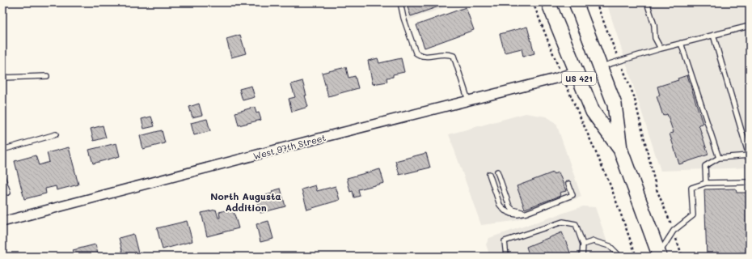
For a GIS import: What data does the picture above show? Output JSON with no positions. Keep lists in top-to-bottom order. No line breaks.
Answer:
{"streets":{"main road":["US 421"],"street":["West 97th Street"]},"crossings":[["US 421","West 97th Street"]],"districts":["North Augusta Addition"]}
